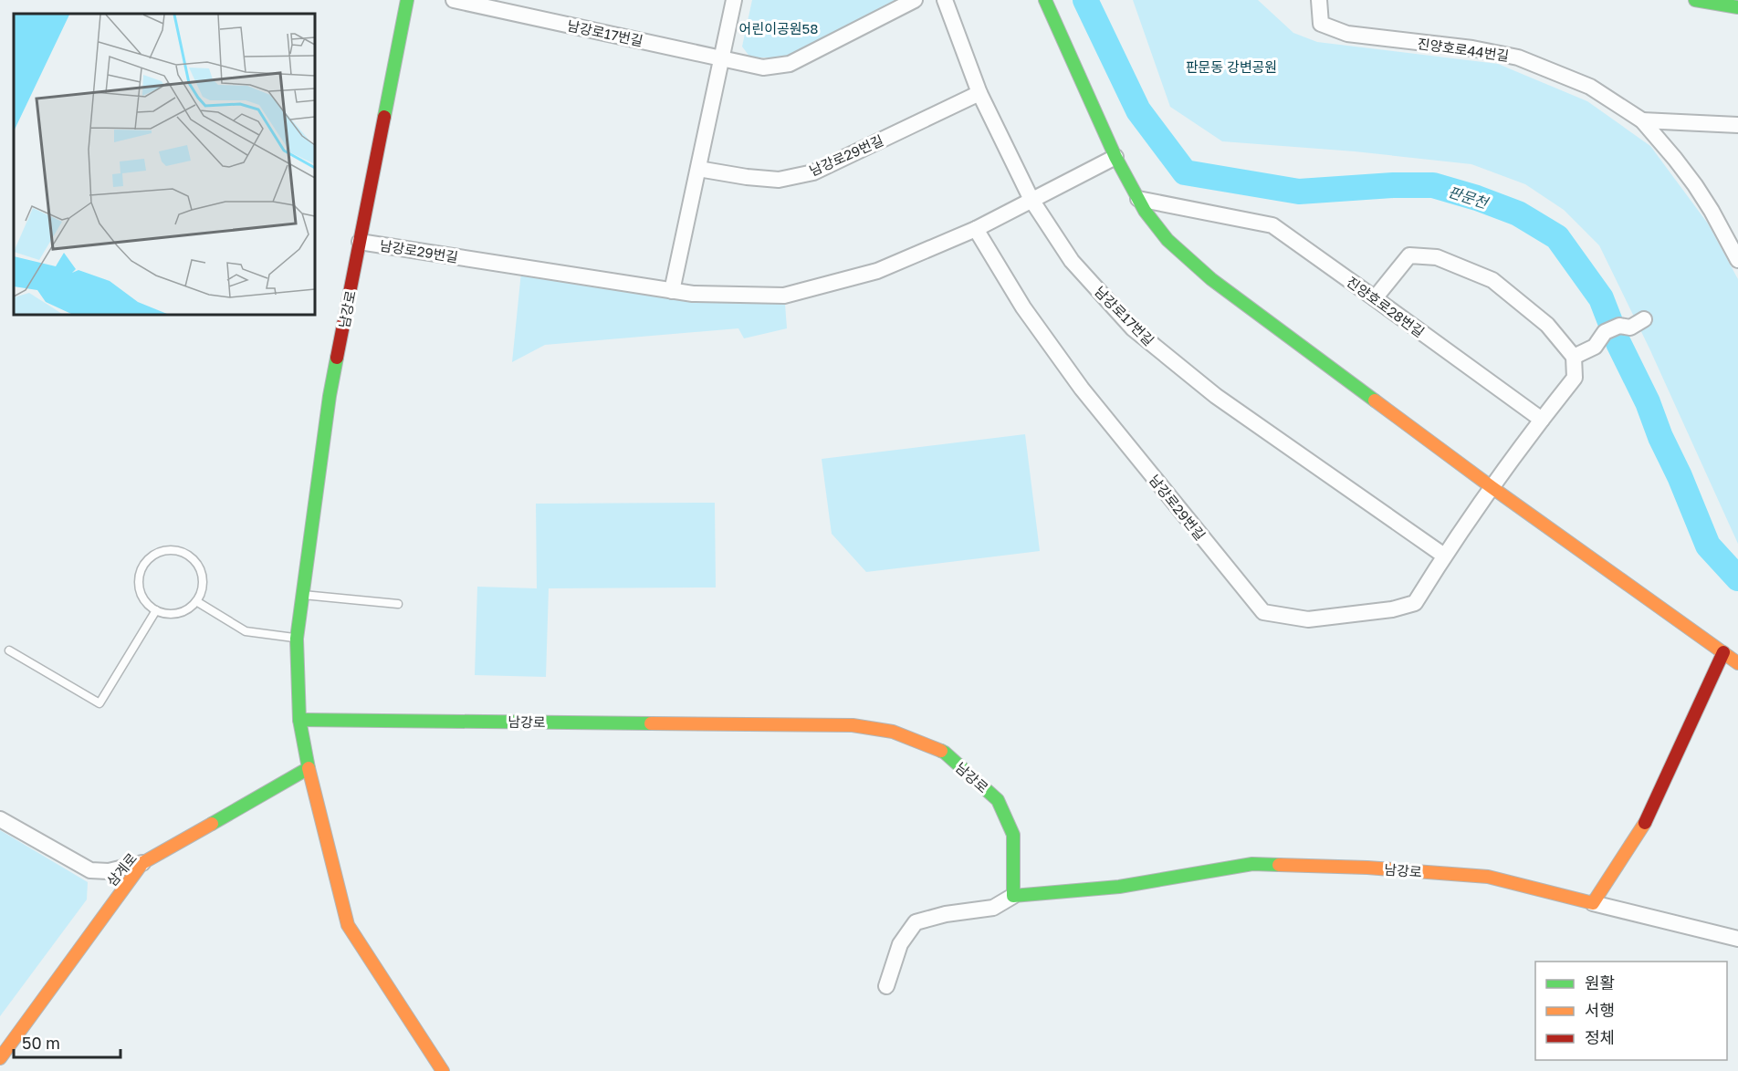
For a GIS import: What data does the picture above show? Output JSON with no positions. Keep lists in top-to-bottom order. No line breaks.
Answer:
{"streets":{"street":["남강로17번길","진양호로44번길","남강로29번길","진양호로28번길","남강로","삼계로"]},"crossings":[["남강로17번길","남강로29번길"],["남강로29번길","남강로"],["남강로","삼계로"]],"water":["판문천"],"parks":["어린이공원58","판문동 강변공원"],"legend":["원활","서행","정체"],"scale_bar":"50 m"}
